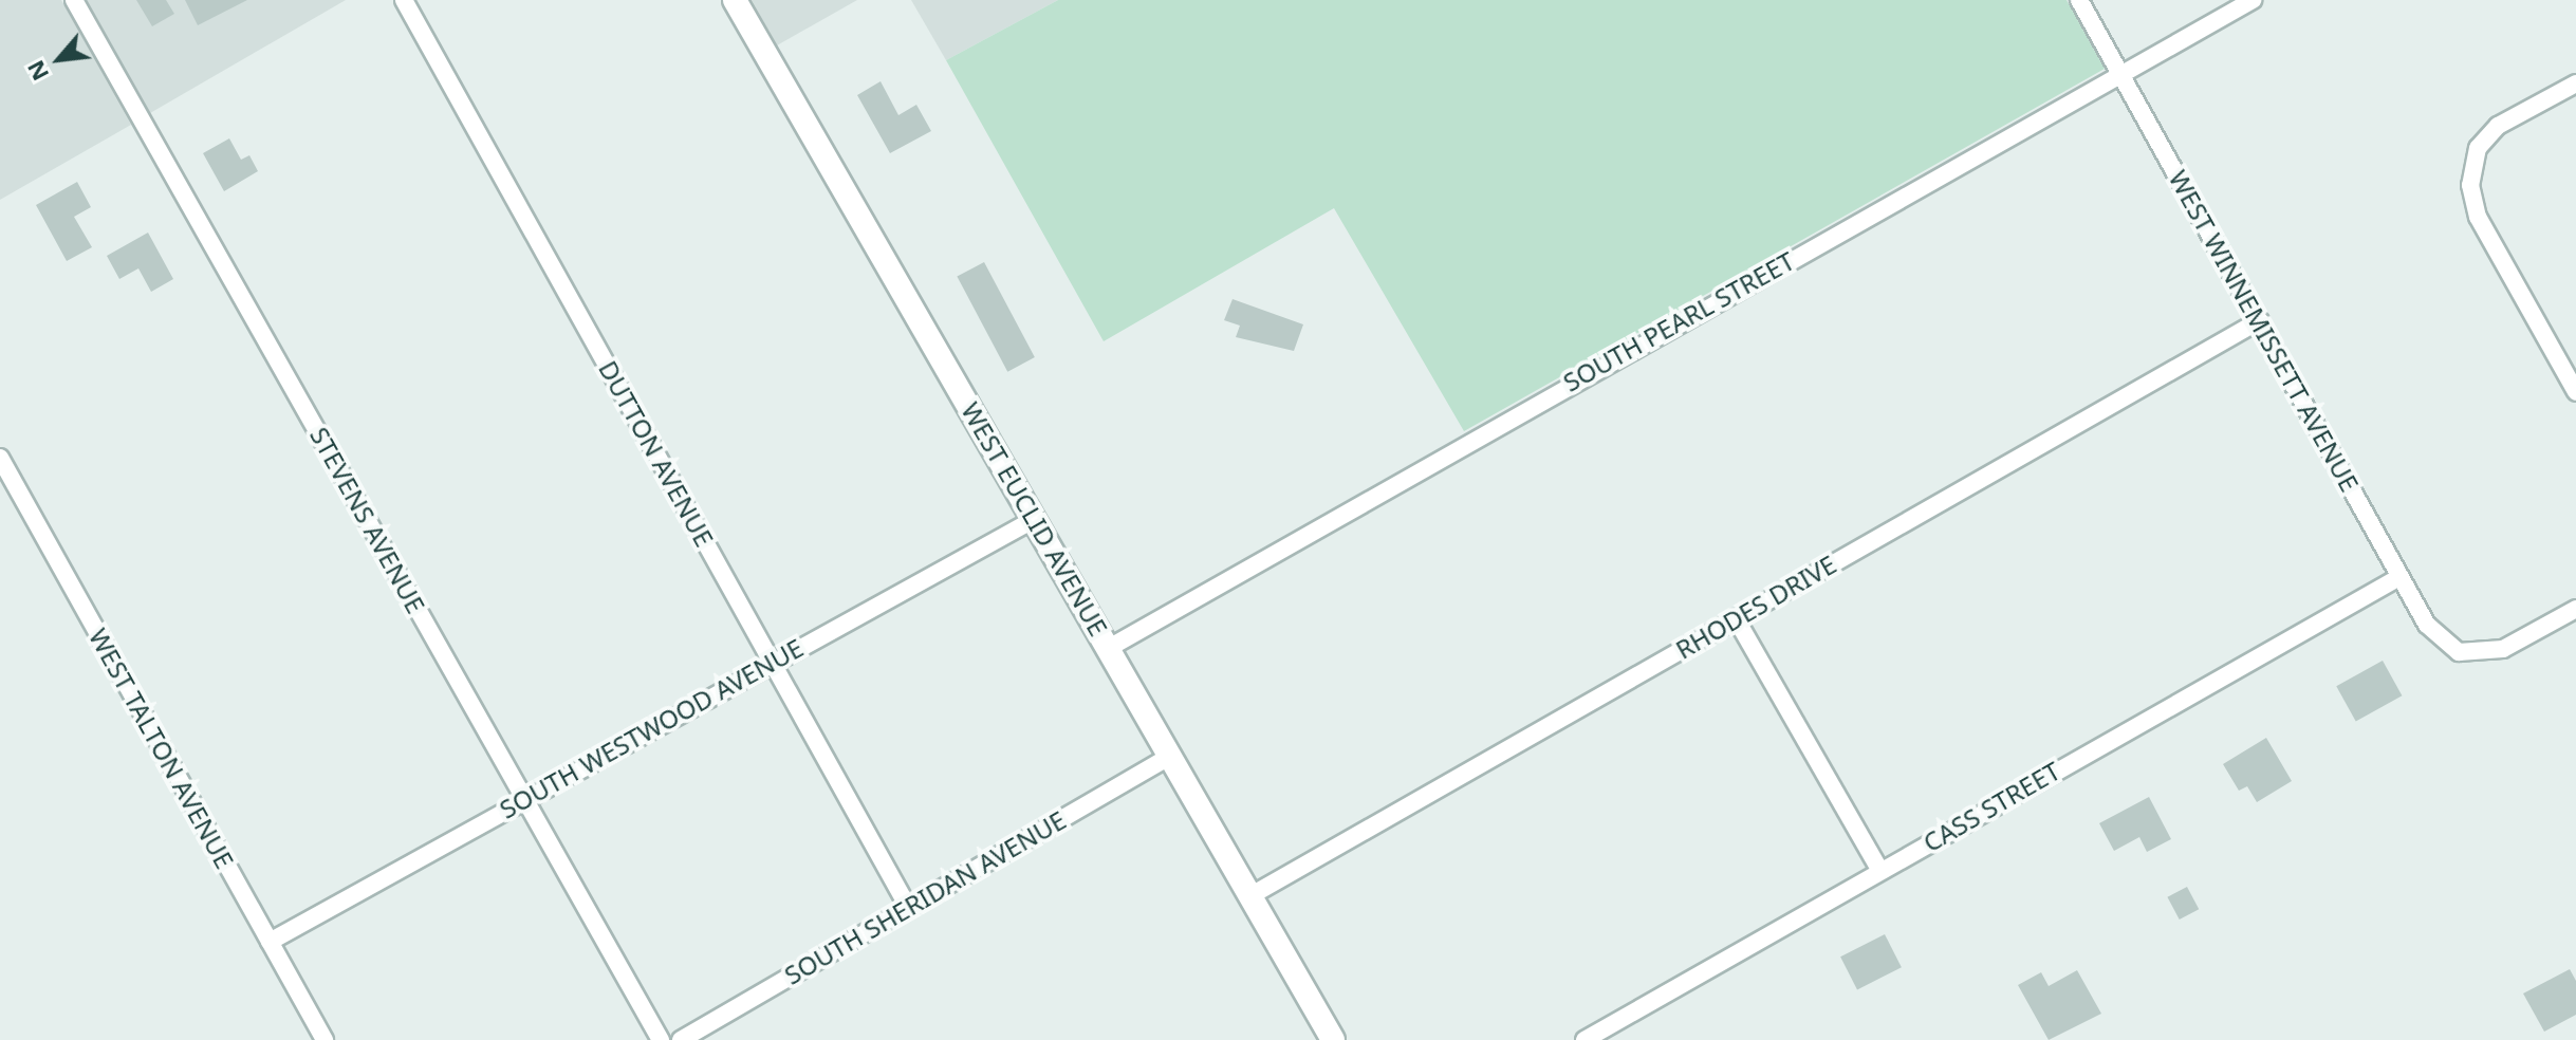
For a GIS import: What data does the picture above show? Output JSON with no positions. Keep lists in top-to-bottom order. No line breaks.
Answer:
{"streets":{"street":["SOUTH PEARL STREET","WEST WINNEMISSETT AVENUE","DUTTON AVENUE","WEST EUCLID AVENUE","STEVENS AVENUE","RHODES DRIVE","SOUTH WESTWOOD AVENUE","WEST TALTON AVENUE","CASS STREET","SOUTH SHERIDAN AVENUE"]},"crossings":[["SOUTH PEARL STREET","WEST WINNEMISSETT AVENUE"],["SOUTH PEARL STREET","WEST EUCLID AVENUE"],["WEST WINNEMISSETT AVENUE","RHODES DRIVE"],["WEST WINNEMISSETT AVENUE","CASS STREET"],["DUTTON AVENUE","SOUTH WESTWOOD AVENUE"],["DUTTON AVENUE","SOUTH SHERIDAN AVENUE"],["WEST EUCLID AVENUE","RHODES DRIVE"],["WEST EUCLID AVENUE","SOUTH WESTWOOD AVENUE"],["WEST EUCLID AVENUE","SOUTH SHERIDAN AVENUE"],["STEVENS AVENUE","SOUTH WESTWOOD AVENUE"],["SOUTH WESTWOOD AVENUE","WEST TALTON AVENUE"]],"north":"bottom left"}
